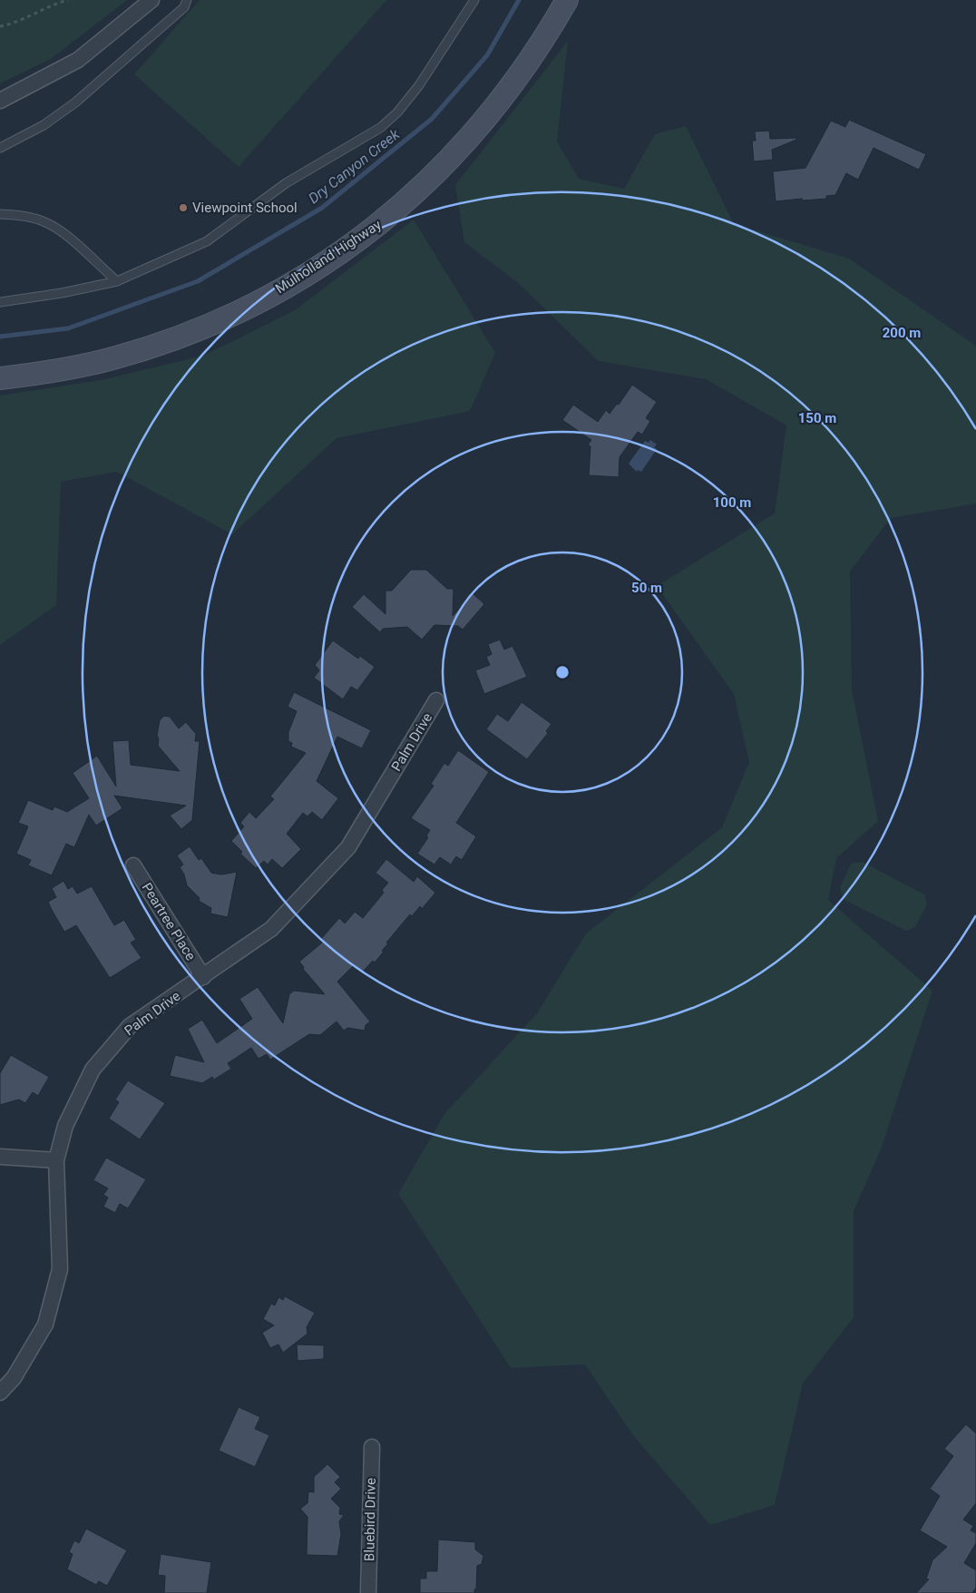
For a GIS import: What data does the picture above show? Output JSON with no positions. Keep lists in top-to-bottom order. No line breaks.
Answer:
{"streets":{"main road":["Mulholland Highway"],"street":["Palm Drive","Peartree Place","Bluebird Drive"]},"crossings":[["Palm Drive","Peartree Place"]],"water":["Dry Canyon Creek"],"places":["Viewpoint School"],"rings":["200 m","150 m","100 m","50 m"]}
